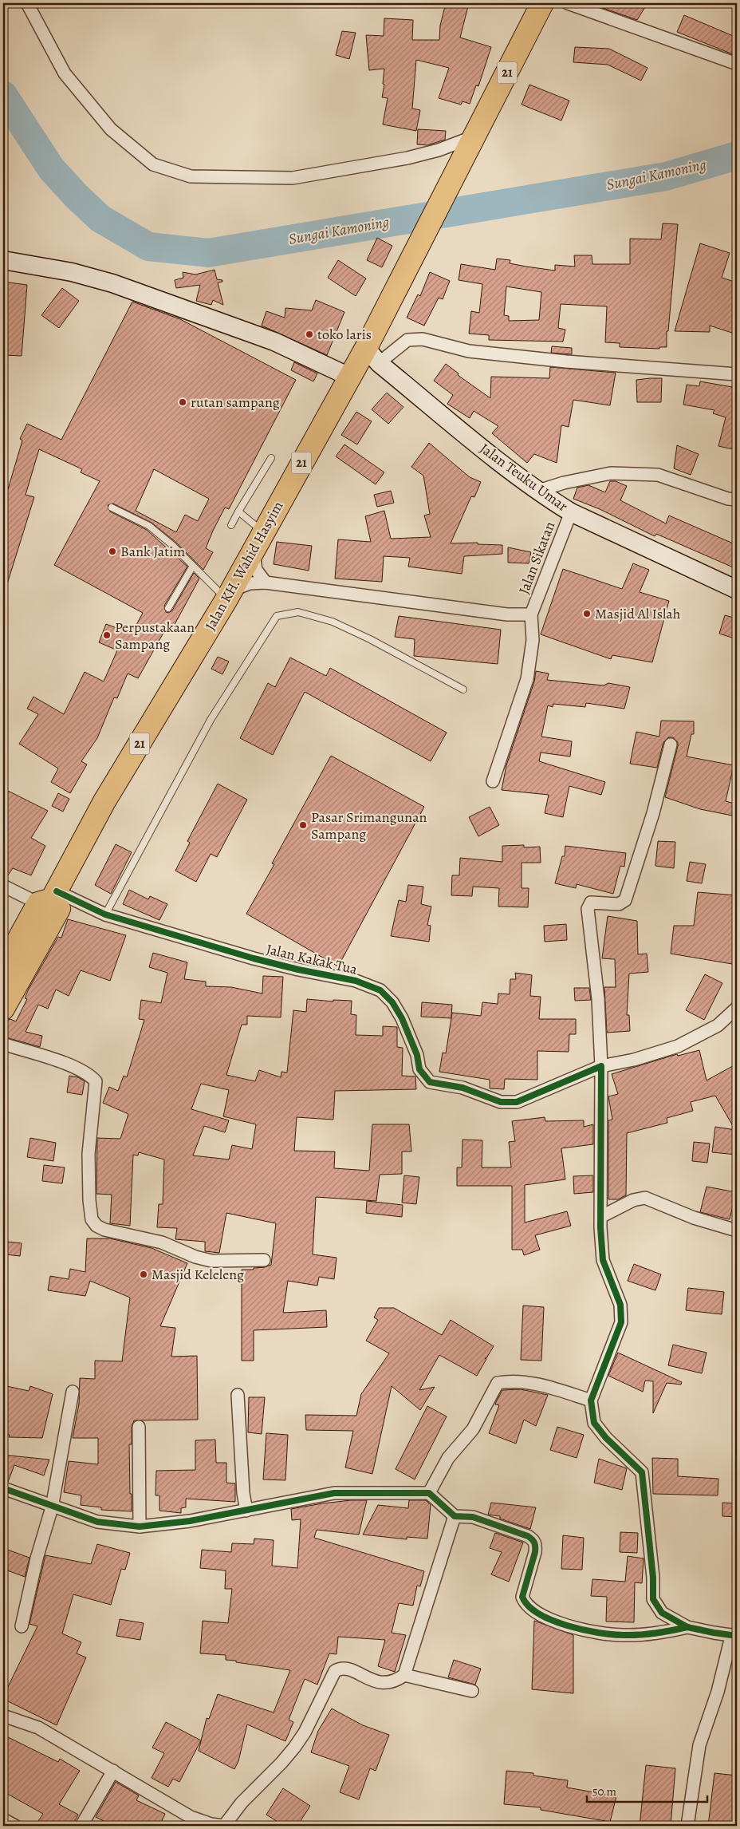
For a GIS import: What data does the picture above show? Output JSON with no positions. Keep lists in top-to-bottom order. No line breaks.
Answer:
{"streets":{"highway":["21","Jalan KH. Wahid Hasyim"],"street":["Jalan Teuku Umar","Jalan Sikatan","Jalan Kakak Tua"]},"crossings":[["21","Jalan KH. Wahid Hasyim"],["Jalan Teuku Umar","Jalan Sikatan"],["Jalan Teuku Umar","Jalan KH. Wahid Hasyim"],["Jalan KH. Wahid Hasyim","Jalan Kakak Tua"]],"water":["Sungai Kamoning"],"places":["toko laris","rutan sampang","Bank Jatim","Masjid Al Islah","Perpustakaan Sampang","Pasar Srimangunan Sampang","Masjid Keleleng"],"scale_bar":"50 m"}
